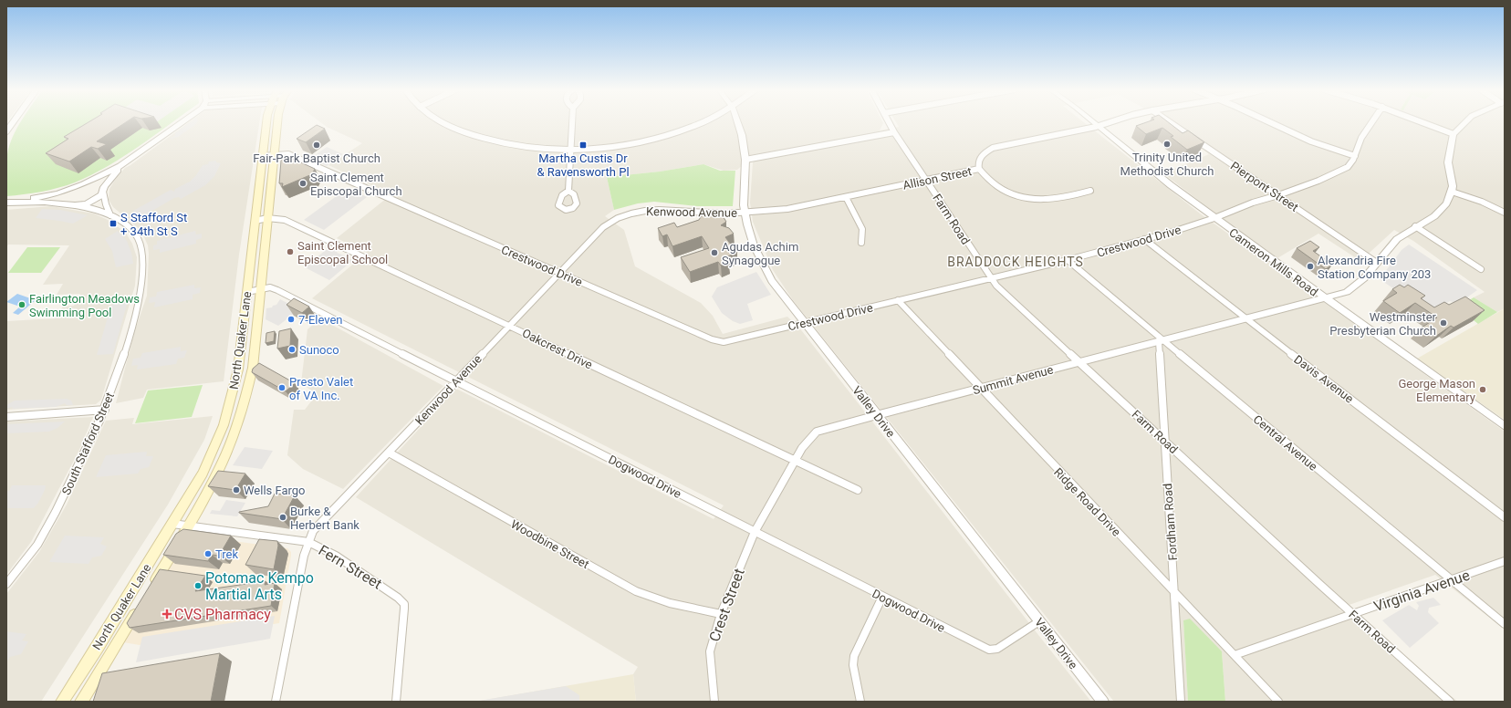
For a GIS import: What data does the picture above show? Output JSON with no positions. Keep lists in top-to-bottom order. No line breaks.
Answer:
{"streets":{"main road":["North Quaker Lane"],"street":["Allison Street","Pierpont Street","Kenwood Avenue","Farm Road","Crestwood Drive","Cameron Mills Road","Oakcrest Drive","Davis Avenue","Summit Avenue","Valley Drive","Central Avenue","South Stafford Street","Dogwood Drive","Ridge Road Drive","Fordham Road","Woodbine Street","Fern Street","Virginia Avenue","Crest Street"]},"crossings":[["Allison Street","Kenwood Avenue"],["Allison Street","Farm Road"],["Allison Street","Cameron Mills Road"],["Allison Street","Valley Drive"],["Pierpont Street","Crestwood Drive"],["Pierpont Street","Summit Avenue"],["Kenwood Avenue","Crestwood Drive"],["Kenwood Avenue","Oakcrest Drive"],["Kenwood Avenue","Valley Drive"],["Kenwood Avenue","Dogwood Drive"],["Kenwood Avenue","Woodbine Street"],["Kenwood Avenue","Fern Street"],["Farm Road","Crestwood Drive"],["Farm Road","Summit Avenue"],["Farm Road","Fordham Road"],["Farm Road","Virginia Avenue"],["Crestwood Drive","Cameron Mills Road"],["Crestwood Drive","North Quaker Lane"],["Crestwood Drive","Davis Avenue"],["Crestwood Drive","Valley Drive"],["Crestwood Drive","Central Avenue"],["Crestwood Drive","Ridge Road Drive"],["Cameron Mills Road","Summit Avenue"],["North Quaker Lane","Oakcrest Drive"],["North Quaker Lane","Dogwood Drive"],["North Quaker Lane","Fern Street"],["Oakcrest Drive","Summit Avenue"],["Davis Avenue","Summit Avenue"],["Summit Avenue","Valley Drive"],["Summit Avenue","Central Avenue"],["Summit Avenue","Dogwood Drive"],["Summit Avenue","Ridge Road Drive"],["Summit Avenue","Fordham Road"],["Summit Avenue","Crest Street"],["Valley Drive","Dogwood Drive"],["Central Avenue","Fordham Road"],["Central Avenue","Virginia Avenue"],["Dogwood Drive","Crest Street"],["Ridge Road Drive","Fordham Road"],["Ridge Road Drive","Virginia Avenue"],["Woodbine Street","Crest Street"]],"districts":["BRADDOCK HEIGHTS"],"places":{"other":["Trinity United Methodist Church","Fair-Park Baptist Church","Saint Clement Episcopal Church","Saint Clement Episcopal School","Agudas Achim Synagogue","Alexandria Fire Station Company 203","Fairlington Meadows Swimming Pool","7-Eleven","Westminster Presbyterian Church","Sunoco","Presto Valet of VA Inc.","George Mason Elementary","Wells Fargo","Burke & Herbert Bank","Trek","Potomac Kempo Martial Arts"],"transit":["Martha Custis Dr & Ravensworth Pl","S Stafford St + 34th St S"],"health":["CVS Pharmacy"]}}
